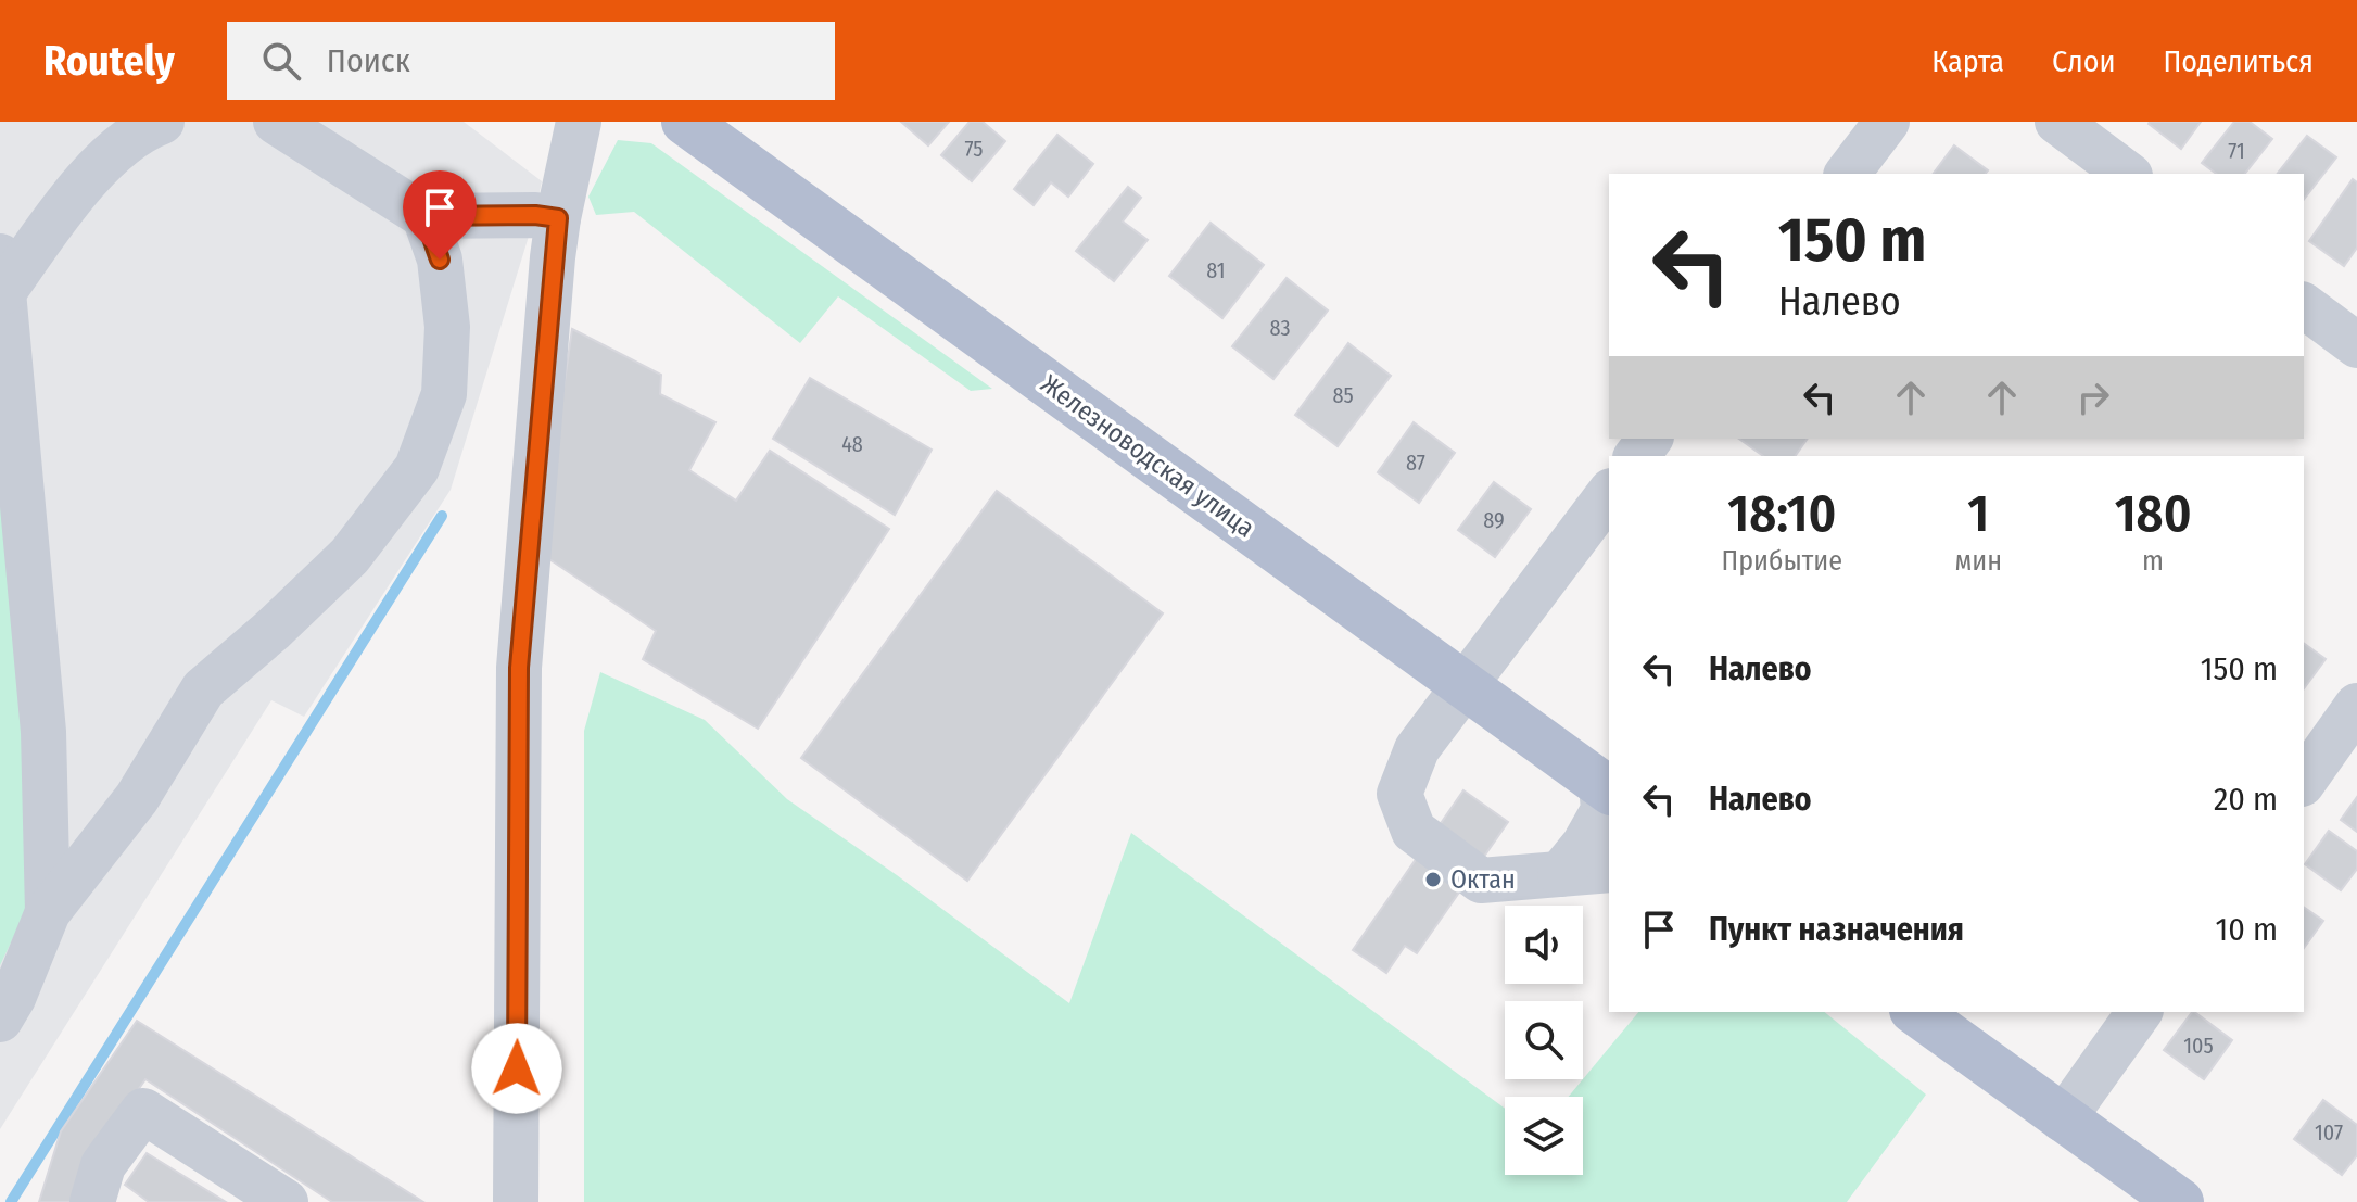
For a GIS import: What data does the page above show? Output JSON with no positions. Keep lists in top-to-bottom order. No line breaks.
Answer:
{"streets":{"main road":["Железноводская улица"]},"places":["Октан"],"house_numbers":["75","71","81","83","85","48","87","89","105","107"],"page":{"header":"Routely","search":"Поиск","nav":["Карта","Слои","Поделиться"],"turn":["150 m","Налево"],"eta":["18:10","Прибытие","1","мин","180","m"],"list":[{"name":"Налево","value":"150 m"},{"name":"Налево","value":"20 m"},{"name":"Пункт назначения","value":"10 m"}]}}
